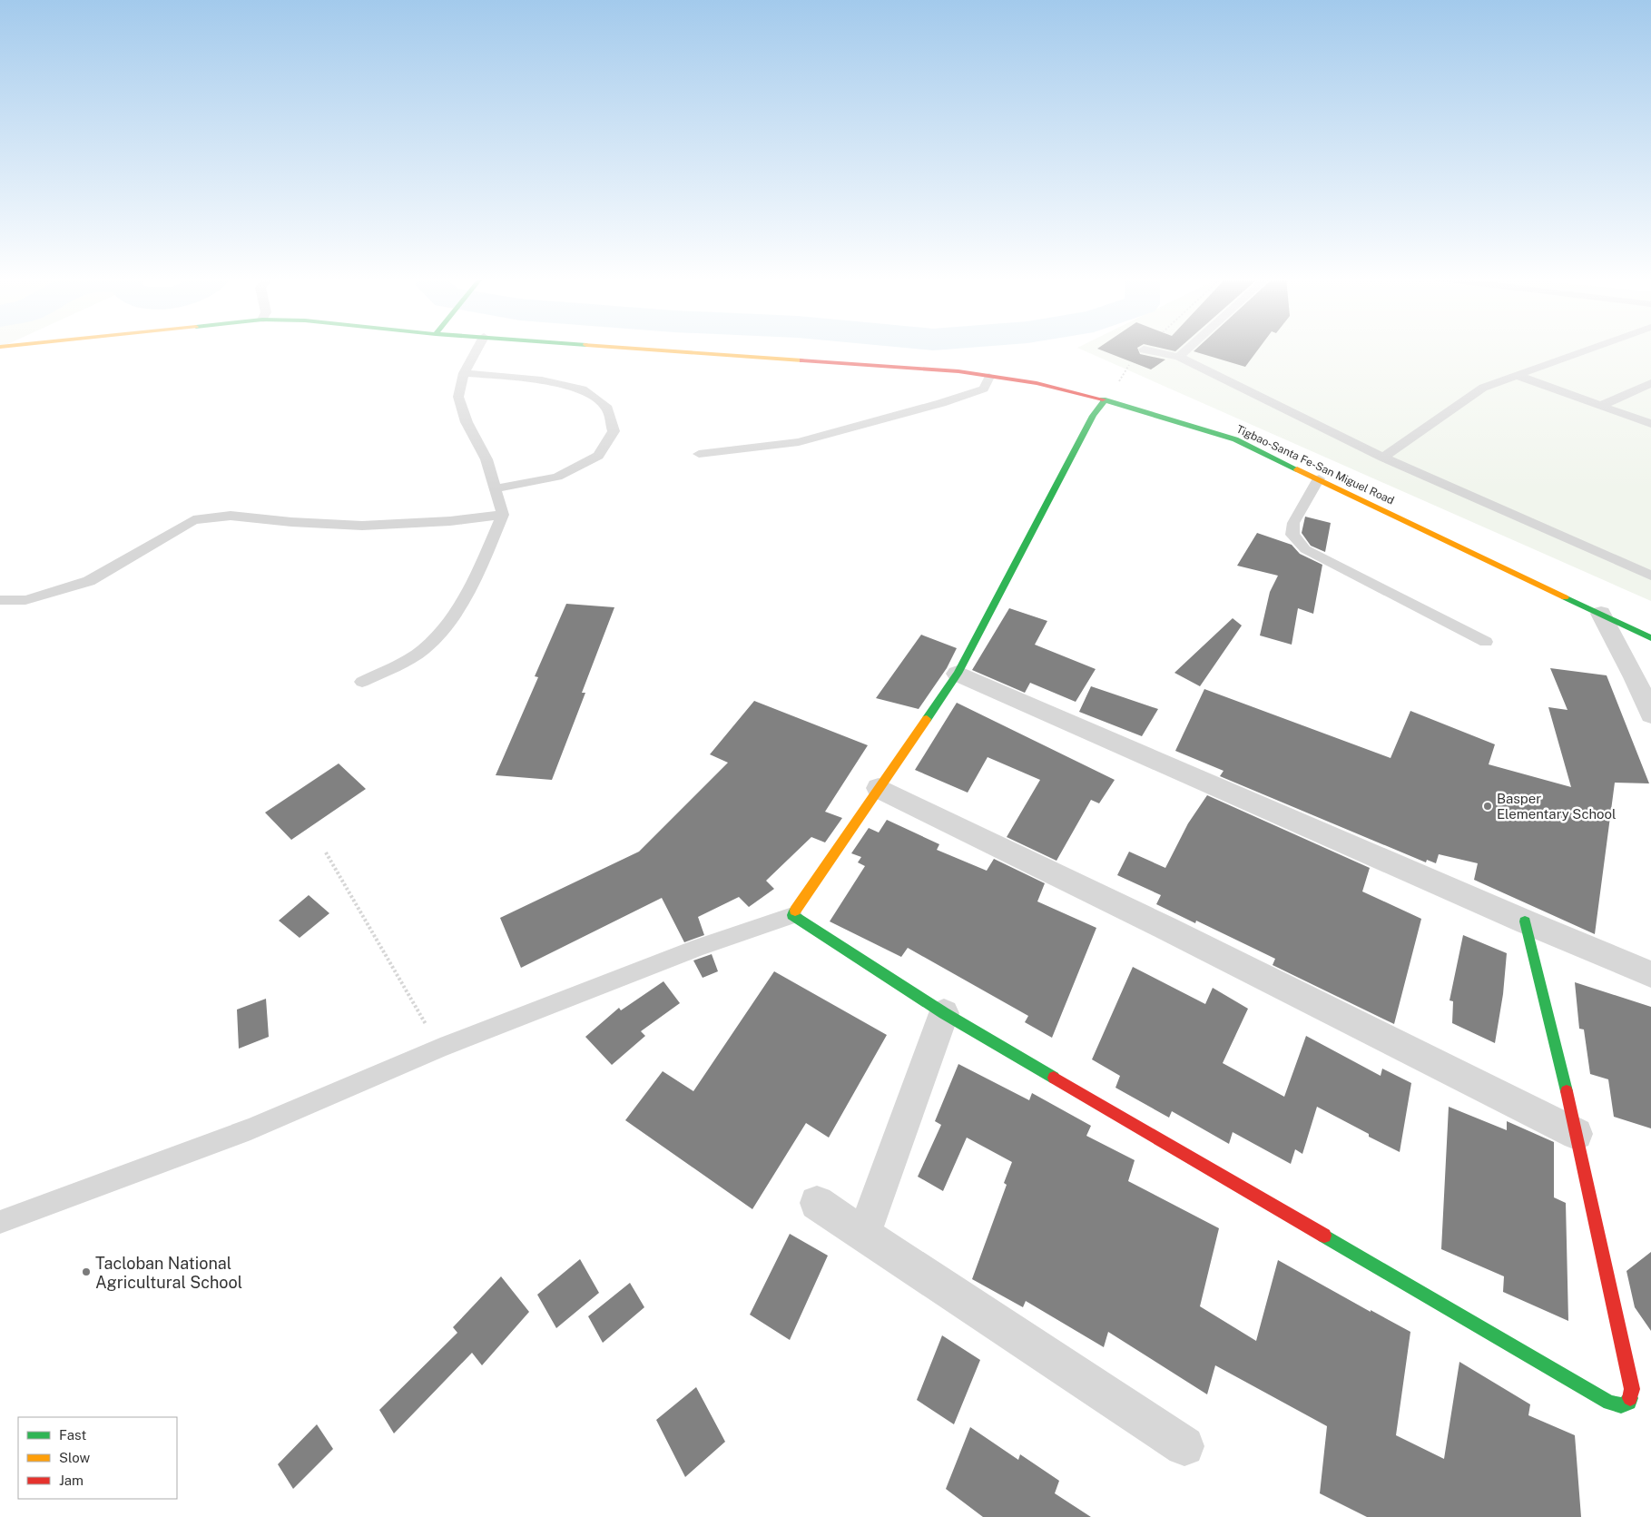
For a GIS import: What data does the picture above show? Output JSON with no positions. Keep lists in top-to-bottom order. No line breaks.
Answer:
{"streets":{"main road":["Tigbao-Santa Fe-San Miguel Road"]},"places":["Basper Elementary School","Tacloban National Agricultural School"],"legend":["Fast","Slow","Jam"]}
